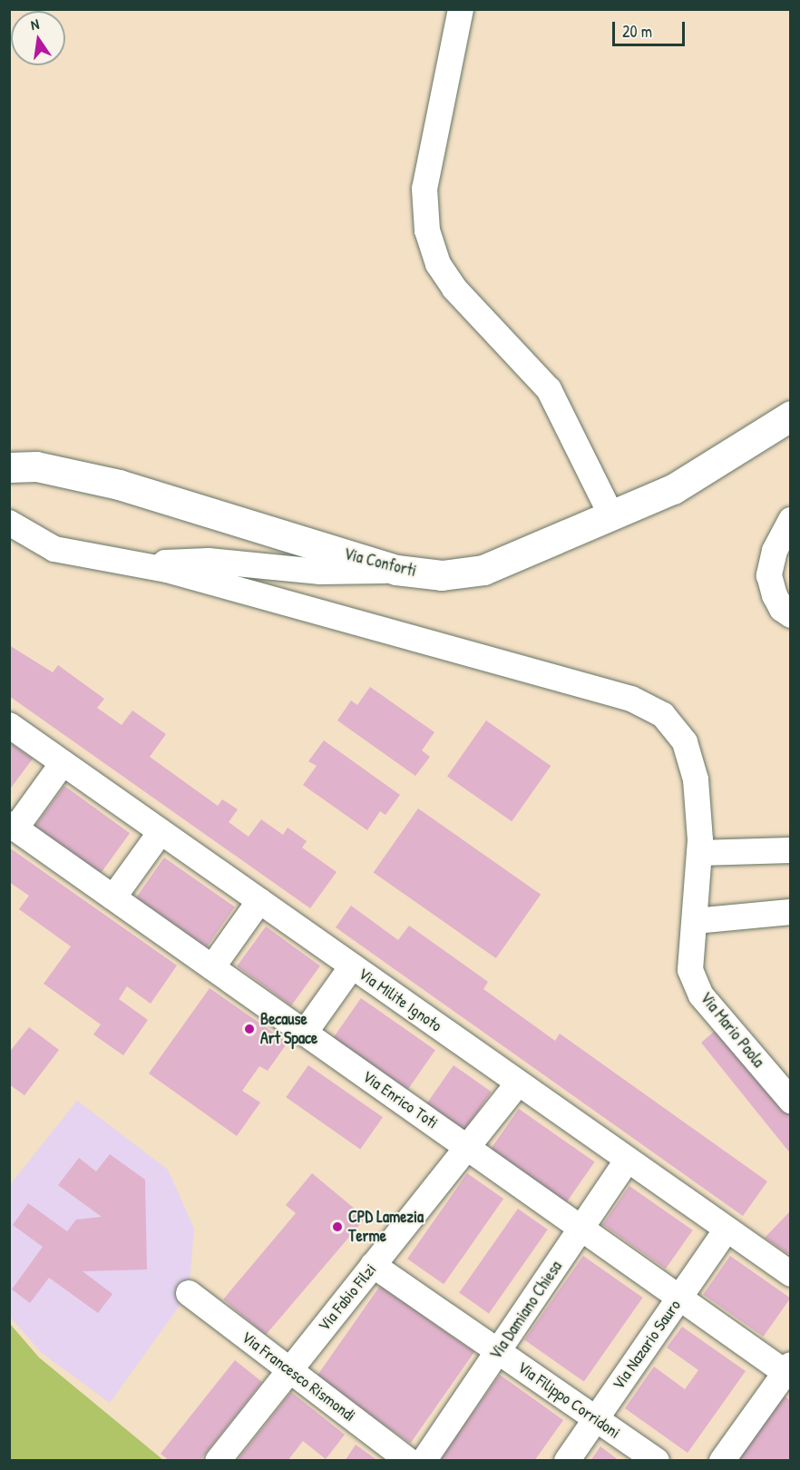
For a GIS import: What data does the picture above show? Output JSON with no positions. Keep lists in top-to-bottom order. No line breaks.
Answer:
{"streets":{"main road":["Via Conforti"],"street":["Via Milite Ignoto","Via Mario Paola","Via Enrico Toti","Via Fabio Filzi","Via Damiano Chiesa","Via Nazario Sauro","Via Francesco Rismondi","Via Filippo Corridoni"]},"crossings":[["Via Milite Ignoto","Via Fabio Filzi"],["Via Milite Ignoto","Via Damiano Chiesa"],["Via Milite Ignoto","Via Nazario Sauro"],["Via Enrico Toti","Via Fabio Filzi"],["Via Enrico Toti","Via Damiano Chiesa"],["Via Enrico Toti","Via Nazario Sauro"],["Via Fabio Filzi","Via Francesco Rismondi"],["Via Fabio Filzi","Via Filippo Corridoni"],["Via Damiano Chiesa","Via Filippo Corridoni"],["Via Nazario Sauro","Via Filippo Corridoni"]],"places":["Because Art Space","CPD Lamezia Terme"],"scale_bar":"20 m","north":"top"}
